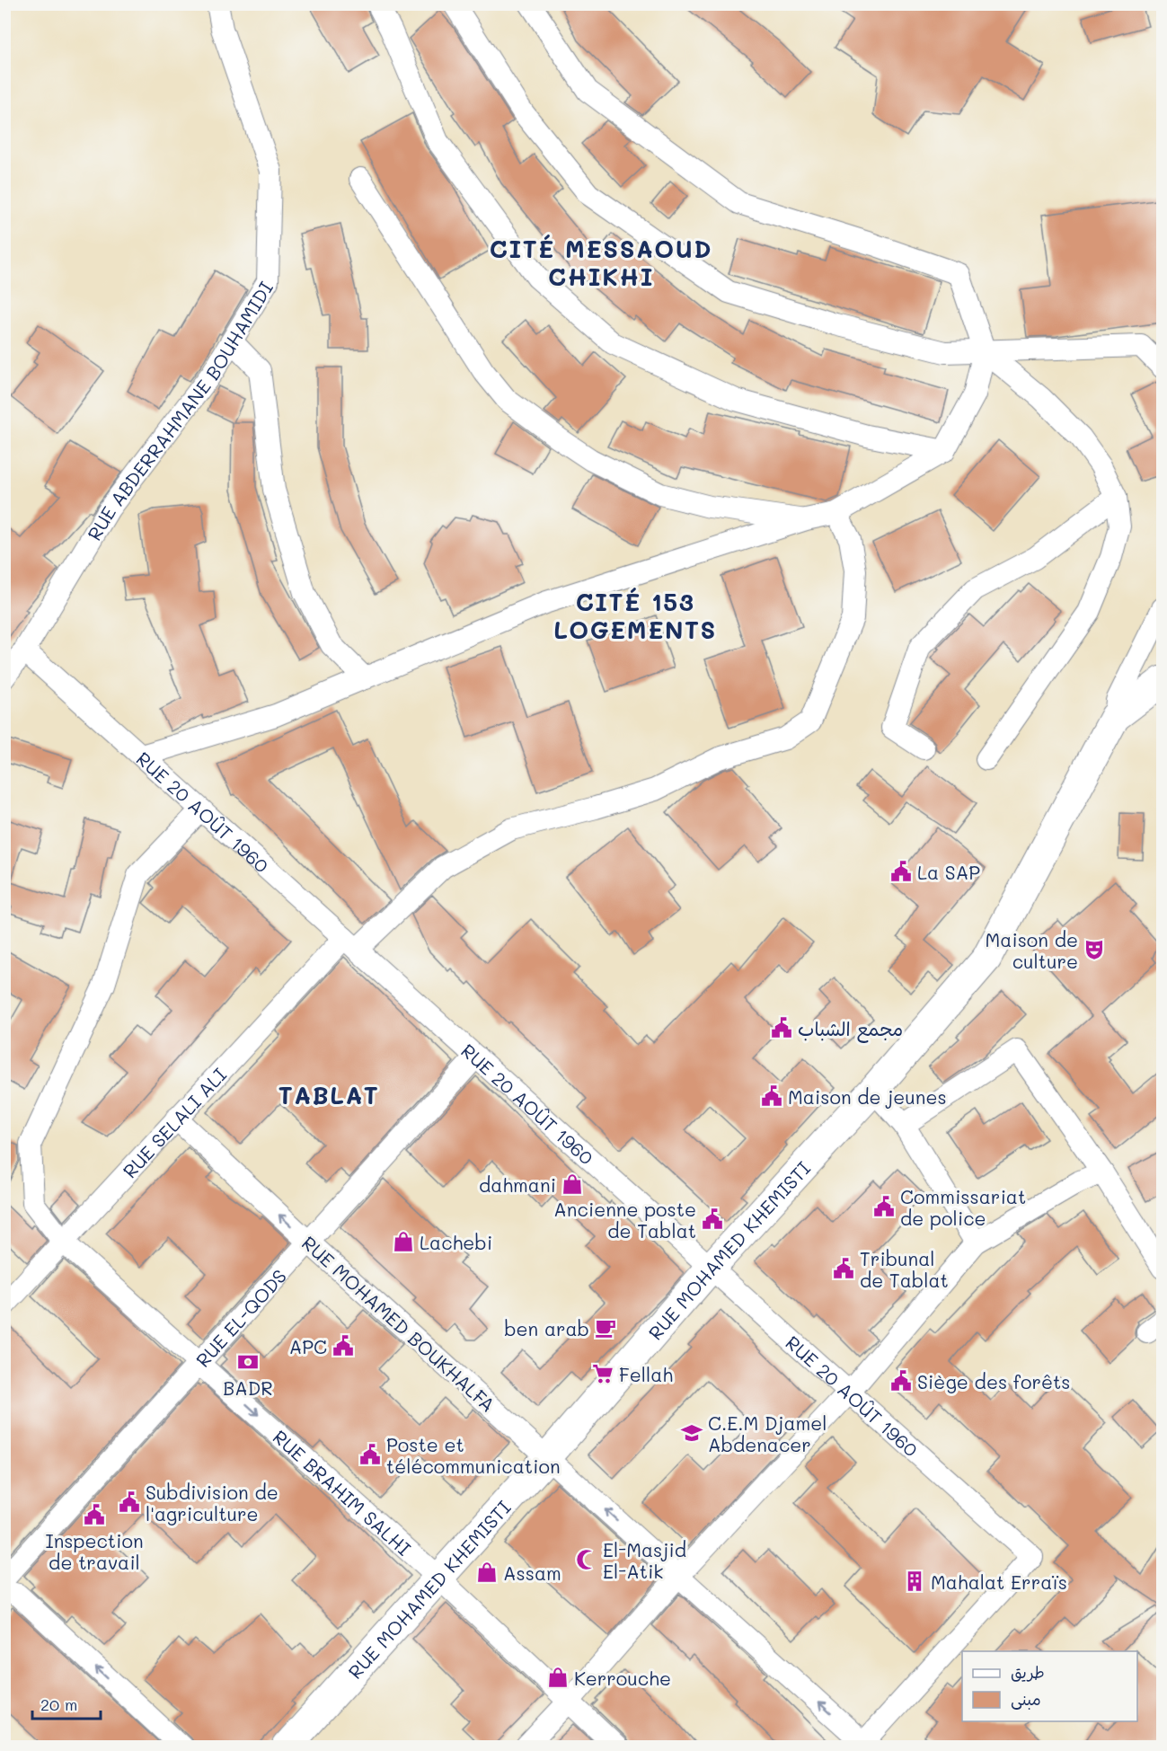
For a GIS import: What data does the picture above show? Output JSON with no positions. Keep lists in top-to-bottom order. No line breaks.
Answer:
{"streets":{"main road":["RUE MOHAMED KHEMISTI"],"street":["RUE ABDERRAHMANE BOUHAMIDI","RUE 20 AOÛT 1960","RUE SELALI ALI","RUE EL-QODS","RUE MOHAMED BOUKHALFA","RUE BRAHIM SALHI"]},"crossings":[["RUE ABDERRAHMANE BOUHAMIDI","RUE 20 AOÛT 1960"],["RUE 20 AOÛT 1960","RUE SELALI ALI"],["RUE 20 AOÛT 1960","RUE MOHAMED KHEMISTI"],["RUE 20 AOÛT 1960","RUE EL-QODS"],["RUE 20 AOÛT 1960","RUE MOHAMED BOUKHALFA"],["RUE 20 AOÛT 1960","RUE BRAHIM SALHI"],["RUE SELALI ALI","RUE MOHAMED BOUKHALFA"],["RUE SELALI ALI","RUE BRAHIM SALHI"],["RUE MOHAMED KHEMISTI","RUE MOHAMED BOUKHALFA"],["RUE MOHAMED KHEMISTI","RUE BRAHIM SALHI"],["RUE EL-QODS","RUE MOHAMED BOUKHALFA"],["RUE EL-QODS","RUE BRAHIM SALHI"]],"one_way":["RUE MOHAMED BOUKHALFA"],"districts":["CITÉ MESSAOUD CHIKHI","CITÉ 153 LOGEMENTS","TABLAT"],"places":{"public building":["La SAP","مجمع الشباب","Maison de jeunes","Commissariat de police","Ancienne poste de Tablat","Tribunal de Tablat","APC","Siège des forêts","Poste et télécommunication","Subdivision de l'agriculture","Inspection de travail"],"theatre":["Maison de culture"],"shop":["dahmani","Lachebi","Assam","Kerrouche"],"cafe":["ben arab"],"bank":["BADR"],"supermarket":["Fellah"],"school or university":["C.E.M Djamel Abdenacer"],"mosque":["El-Masjid El-Atik"],"building":["Mahalat Erraïs"]},"legend":["طريق","مبنى"],"scale_bar":"20 m"}
